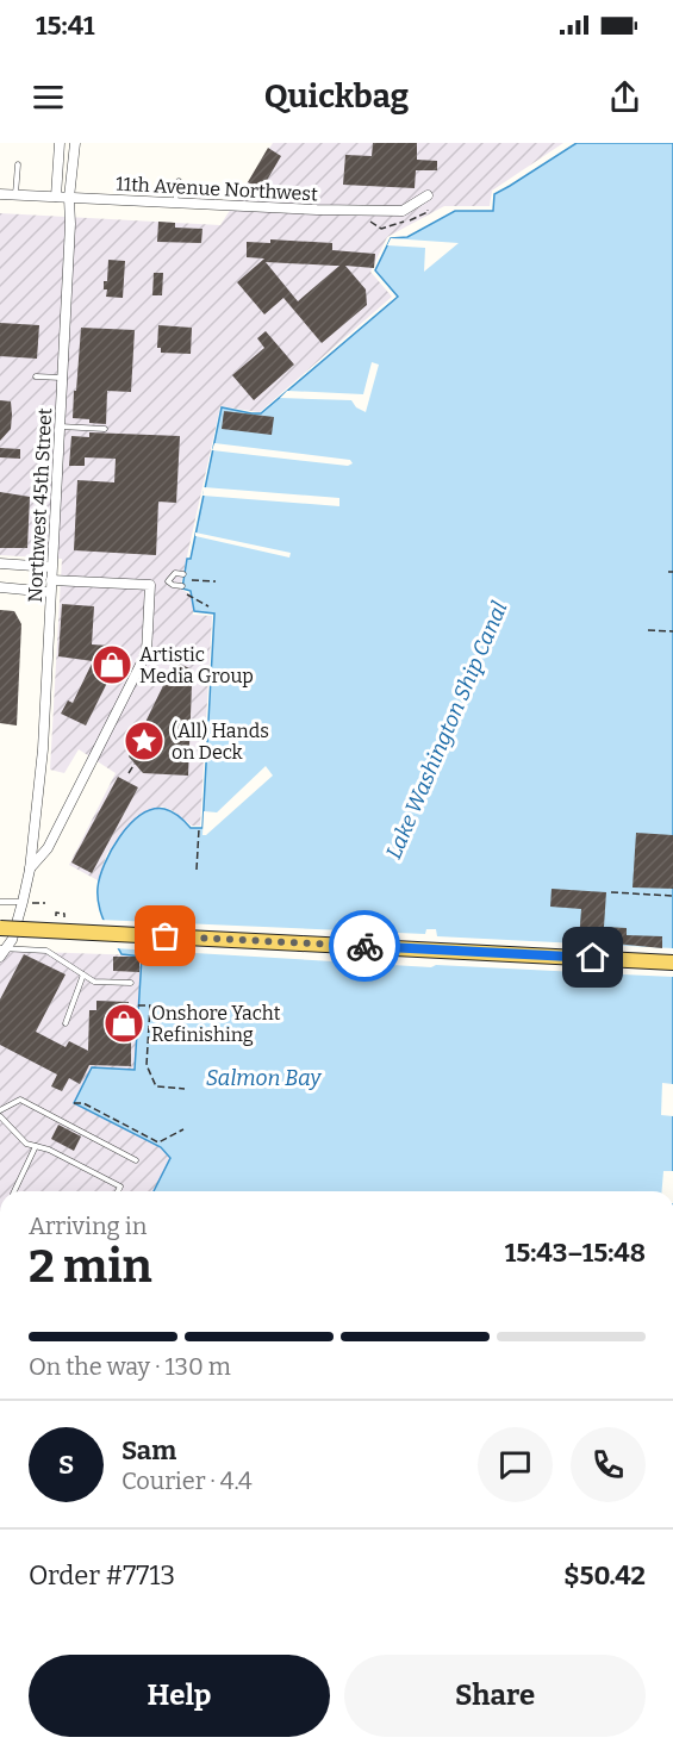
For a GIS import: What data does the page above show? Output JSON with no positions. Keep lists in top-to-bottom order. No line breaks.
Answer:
{"streets":{"street":["11th Avenue Northwest","Northwest 45th Street"]},"crossings":[["11th Avenue Northwest","Northwest 45th Street"]],"water":["Lake Washington Ship Canal","Salmon Bay"],"places":{"shop":["Artistic Media Group","Onshore Yacht Refinishing"],"place":["(All) Hands on Deck"]},"page":{"status":"15:41","header":"Quickbag","heading":["2 min","Arriving in","15:43–15:48"],"panel":["Sam","Courier · 4.4","Order #7713","$50.42"],"bar":"On the way · 130 m","round":"S","buttons":["Help","Share"]}}
